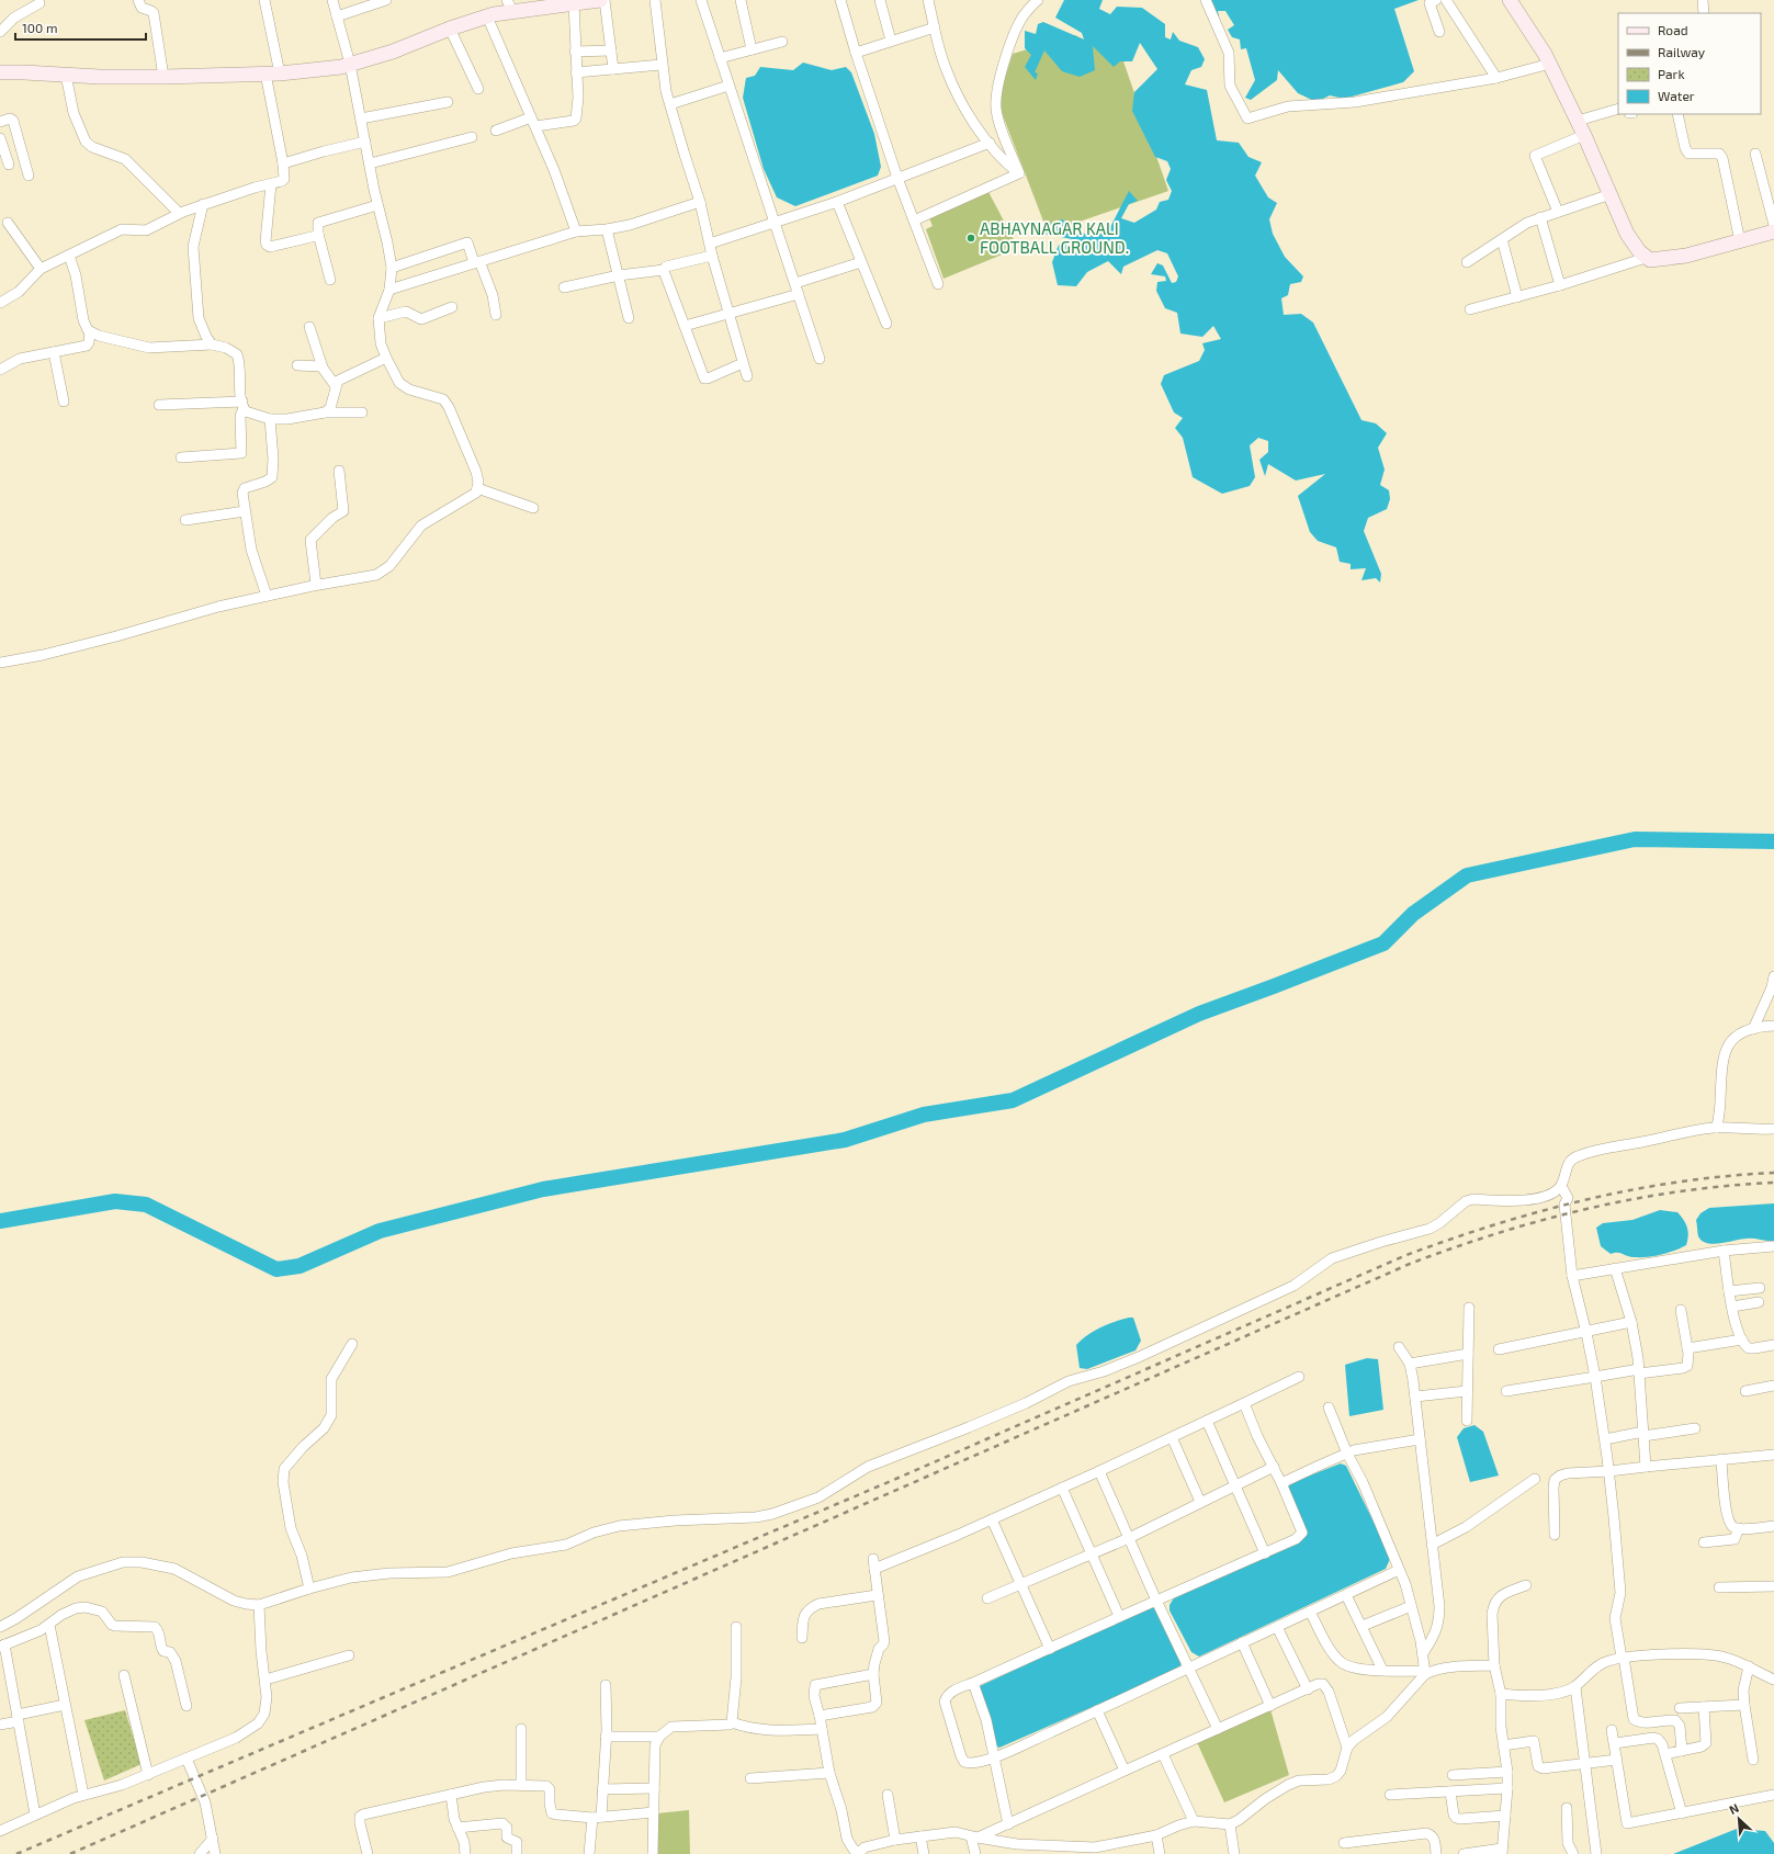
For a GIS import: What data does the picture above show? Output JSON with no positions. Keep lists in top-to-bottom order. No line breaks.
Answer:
{"places":["ABHAYNAGAR KALI FOOTBALL GROUND."],"legend":["Road","Railway","Park","Water"],"scale_bar":"100 m","north":"top left"}
